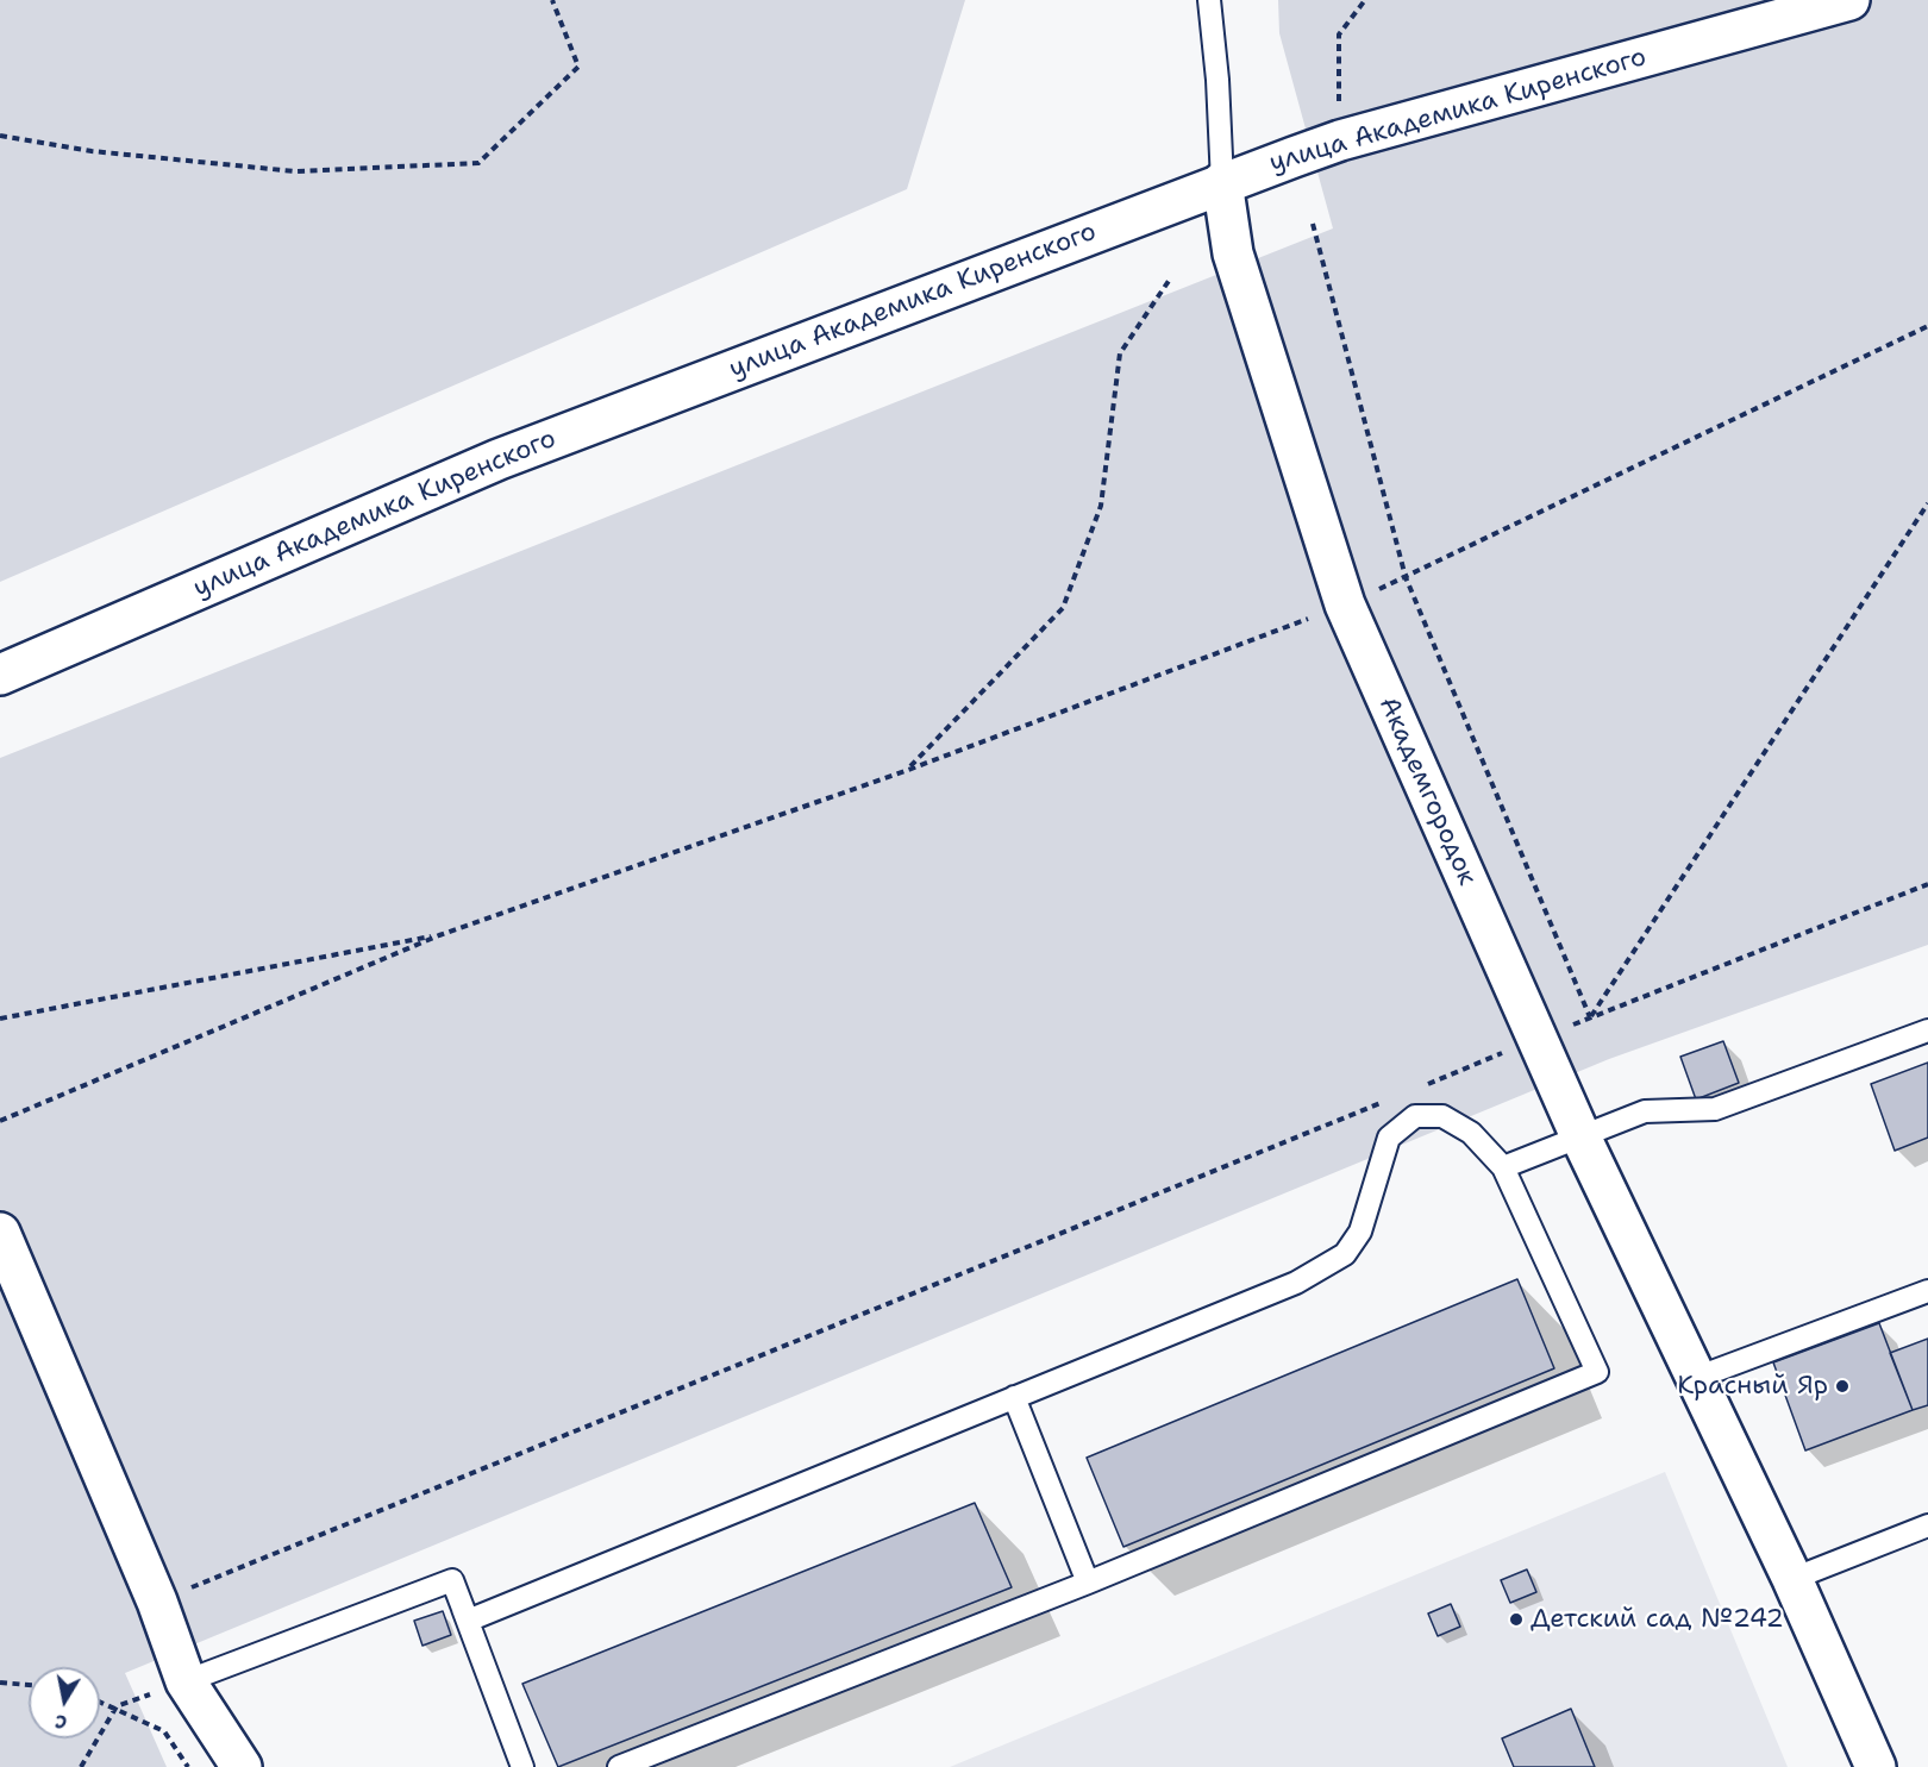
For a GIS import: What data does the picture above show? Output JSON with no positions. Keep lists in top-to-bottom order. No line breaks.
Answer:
{"streets":{"street":["улица Академика Киренского","Академгородок"]},"crossings":[["улица Академика Киренского","Академгородок"]],"places":["Красный Яр","Детский сад №242"],"north":"bottom"}
